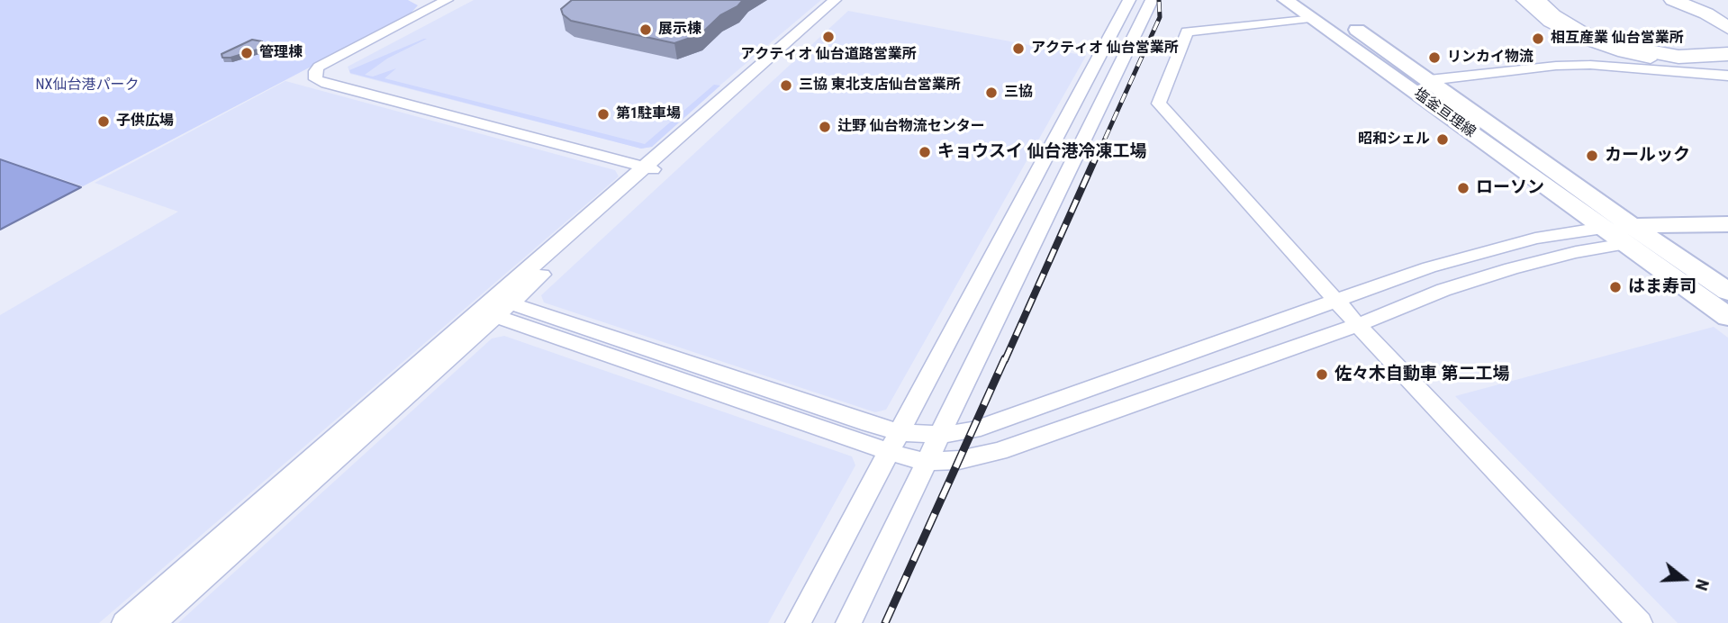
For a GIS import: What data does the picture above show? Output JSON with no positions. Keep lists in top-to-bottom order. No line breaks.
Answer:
{"streets":{"main road":["塩釜亘理線"]},"parks":["NX仙台港パーク"],"places":["展示棟","アクティオ 仙台道路営業所","相互産業 仙台営業所","アクティオ 仙台営業所","管理棟","リンカイ物流","三協 東北支店仙台営業所","三協","第1駐車場","子供広場","辻野 仙台物流センター","昭和シェル","キョウスイ 仙台港冷凍工場","カールック","ローソン","はま寿司","佐々木自動車 第二工場"],"north":"right"}
